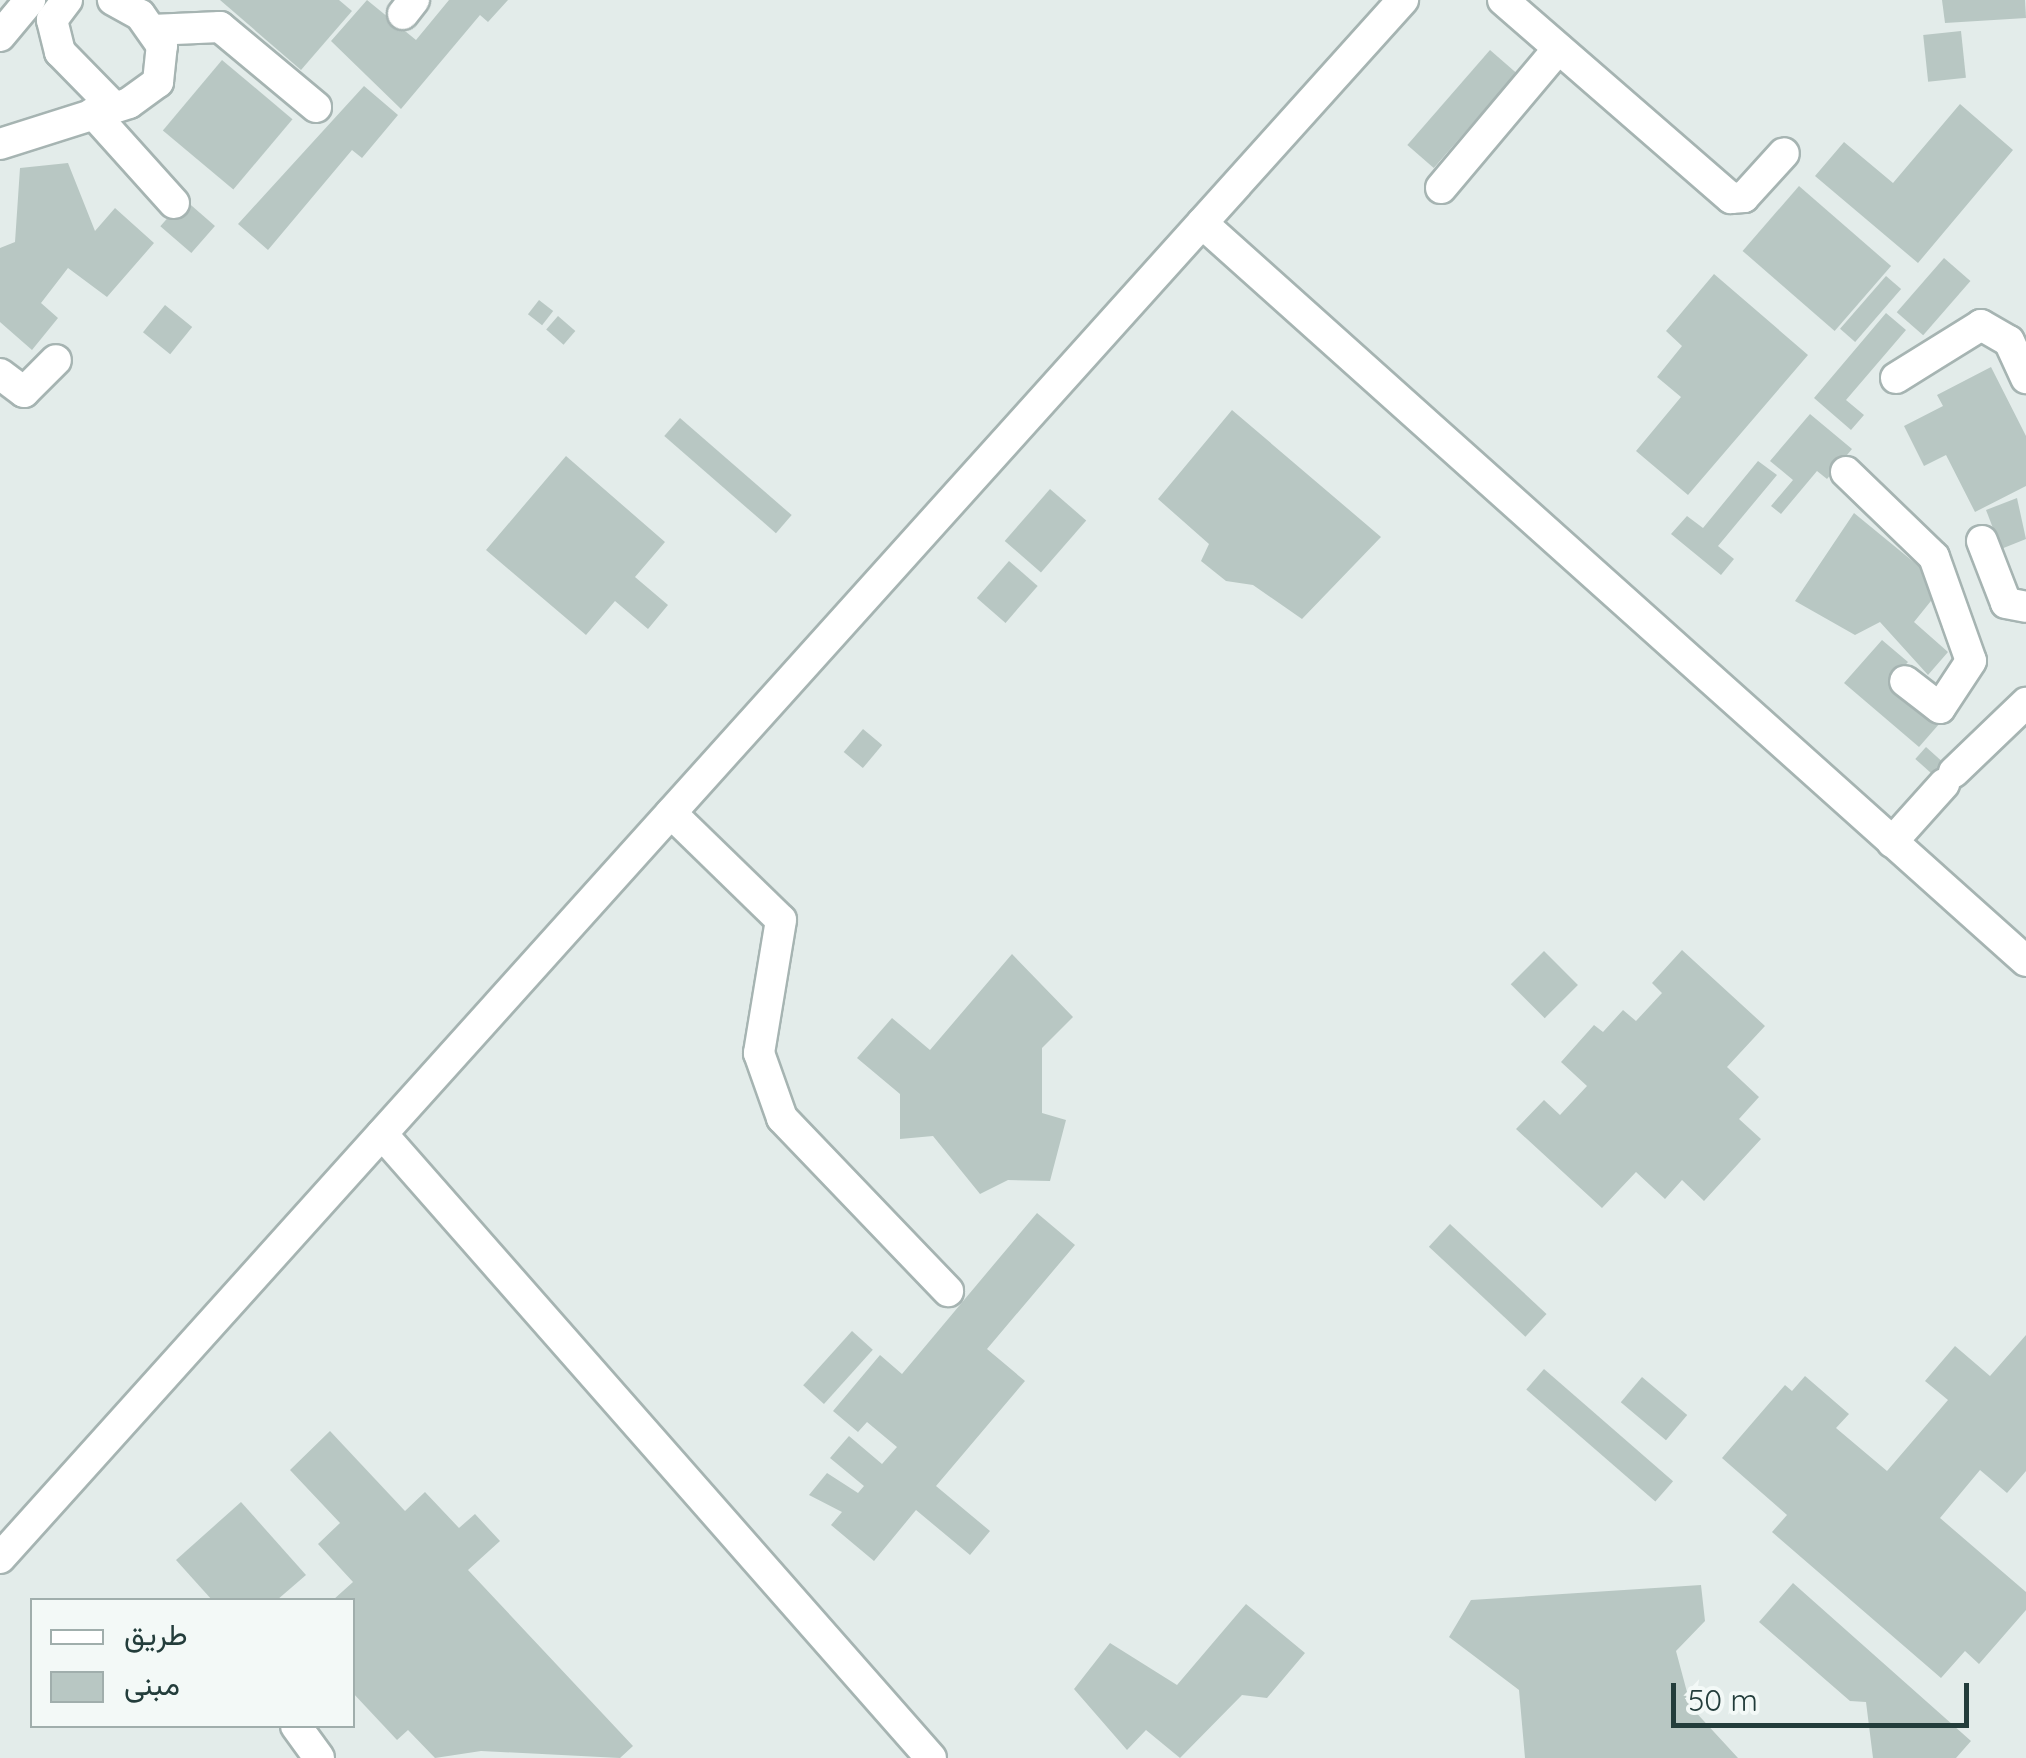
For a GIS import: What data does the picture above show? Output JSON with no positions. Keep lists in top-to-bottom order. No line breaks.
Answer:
{"legend":["طريق","مبنى"],"scale_bar":"50 m"}
